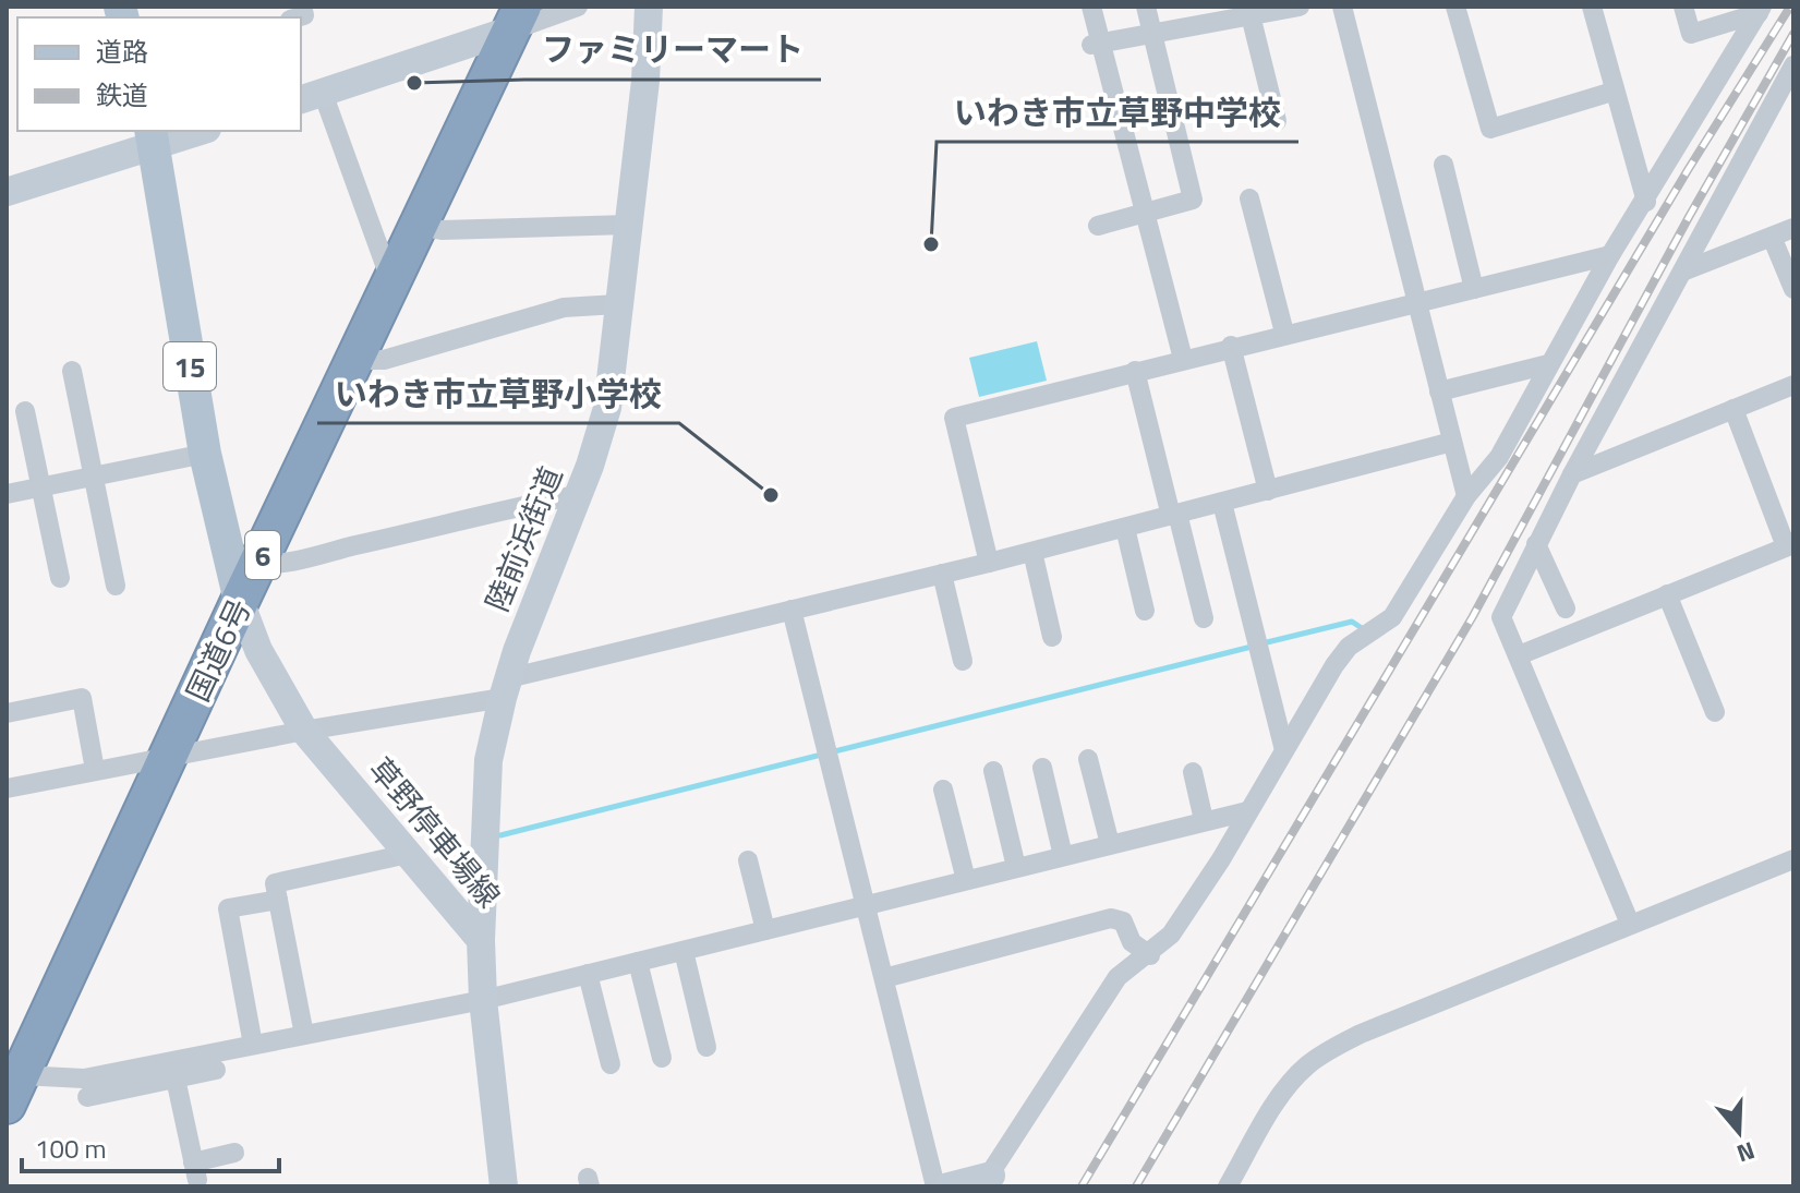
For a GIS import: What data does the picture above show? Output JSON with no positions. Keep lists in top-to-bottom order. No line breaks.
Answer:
{"streets":{"highway":["6","国道6号"],"main road":["15"],"street":["陸前浜街道","草野停車場線"]},"crossings":[["15","国道6号"],["15","草野停車場線"],["陸前浜街道","草野停車場線"],["国道6号","草野停車場線"]],"places":["ファミリーマート","いわき市立草野中学校","いわき市立草野小学校"],"legend":["道路","鉄道"],"scale_bar":"100 m","north":"bottom"}
